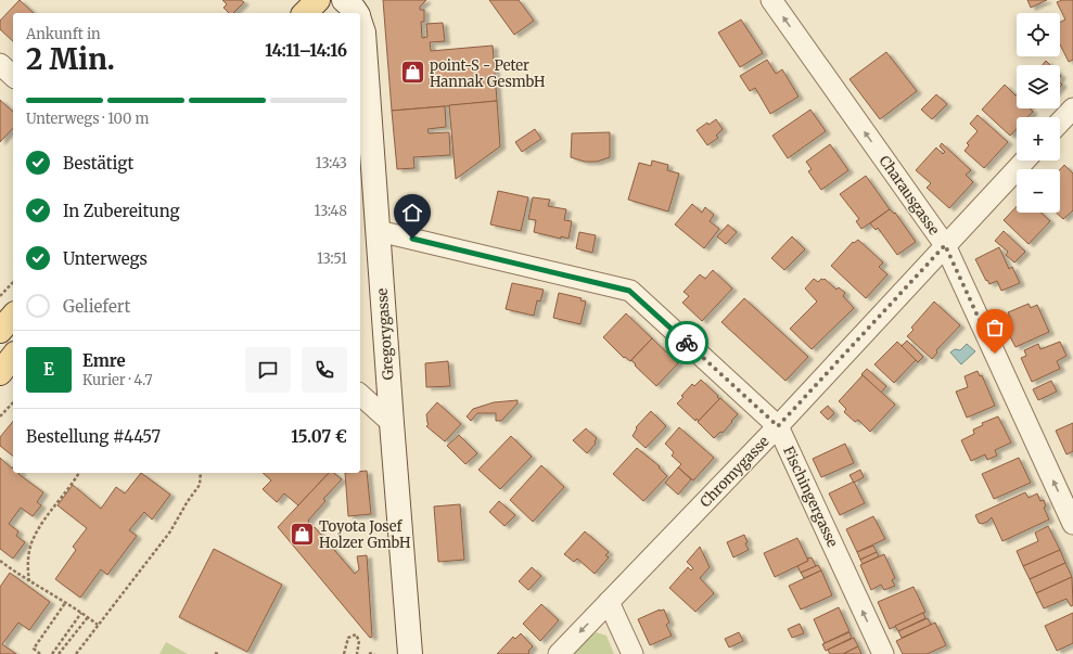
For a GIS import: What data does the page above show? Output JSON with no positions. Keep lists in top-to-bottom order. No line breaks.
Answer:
{"streets":{"street":["Charausgasse","Gregorygasse","Chromygasse","Fischingergasse"]},"crossings":[["Charausgasse","Chromygasse"],["Gregorygasse","Fischingergasse"],["Chromygasse","Fischingergasse"]],"one_way":["Charausgasse","Fischingergasse"],"places":{"shop":["point-S - Peter Hannak GesmbH","Toyota Josef Holzer GmbH"]},"page":{"map_buttons":["+","−"],"heading":["2 Min.","Ankunft in","14:11–14:16"],"panel":["Emre","Kurier · 4.7","Bestellung #4457","15.07 €"],"bar":"Unterwegs · 100 m","list":[["Bestätigt","13:43"],["In Zubereitung","13:48"],["Unterwegs","13:51"],"Geliefert"],"round":"E"}}
